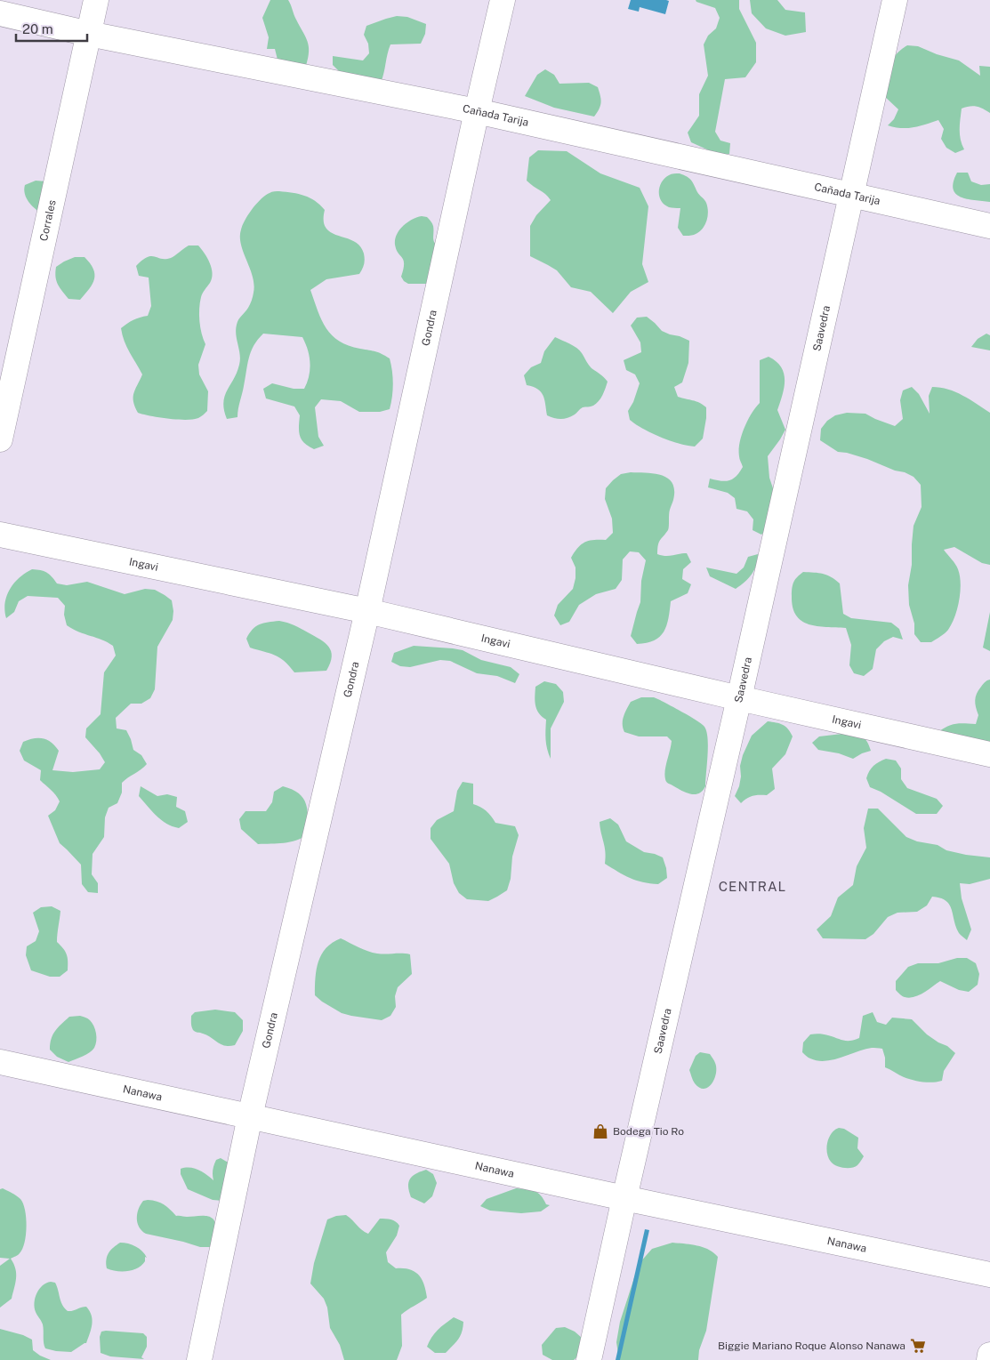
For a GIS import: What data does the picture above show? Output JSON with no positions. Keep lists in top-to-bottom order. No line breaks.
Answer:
{"streets":{"street":["Cañada Tarija","Corrales","Gondra","Saavedra","Ingavi","Nanawa"]},"crossings":[["Cañada Tarija","Corrales"],["Cañada Tarija","Gondra"],["Cañada Tarija","Saavedra"],["Gondra","Ingavi"],["Gondra","Nanawa"],["Saavedra","Ingavi"],["Saavedra","Nanawa"]],"districts":["CENTRAL"],"places":{"shop":["Bodega Tio Ro"],"supermarket":["Biggie Mariano Roque Alonso Nanawa"]},"scale_bar":"20 m"}
